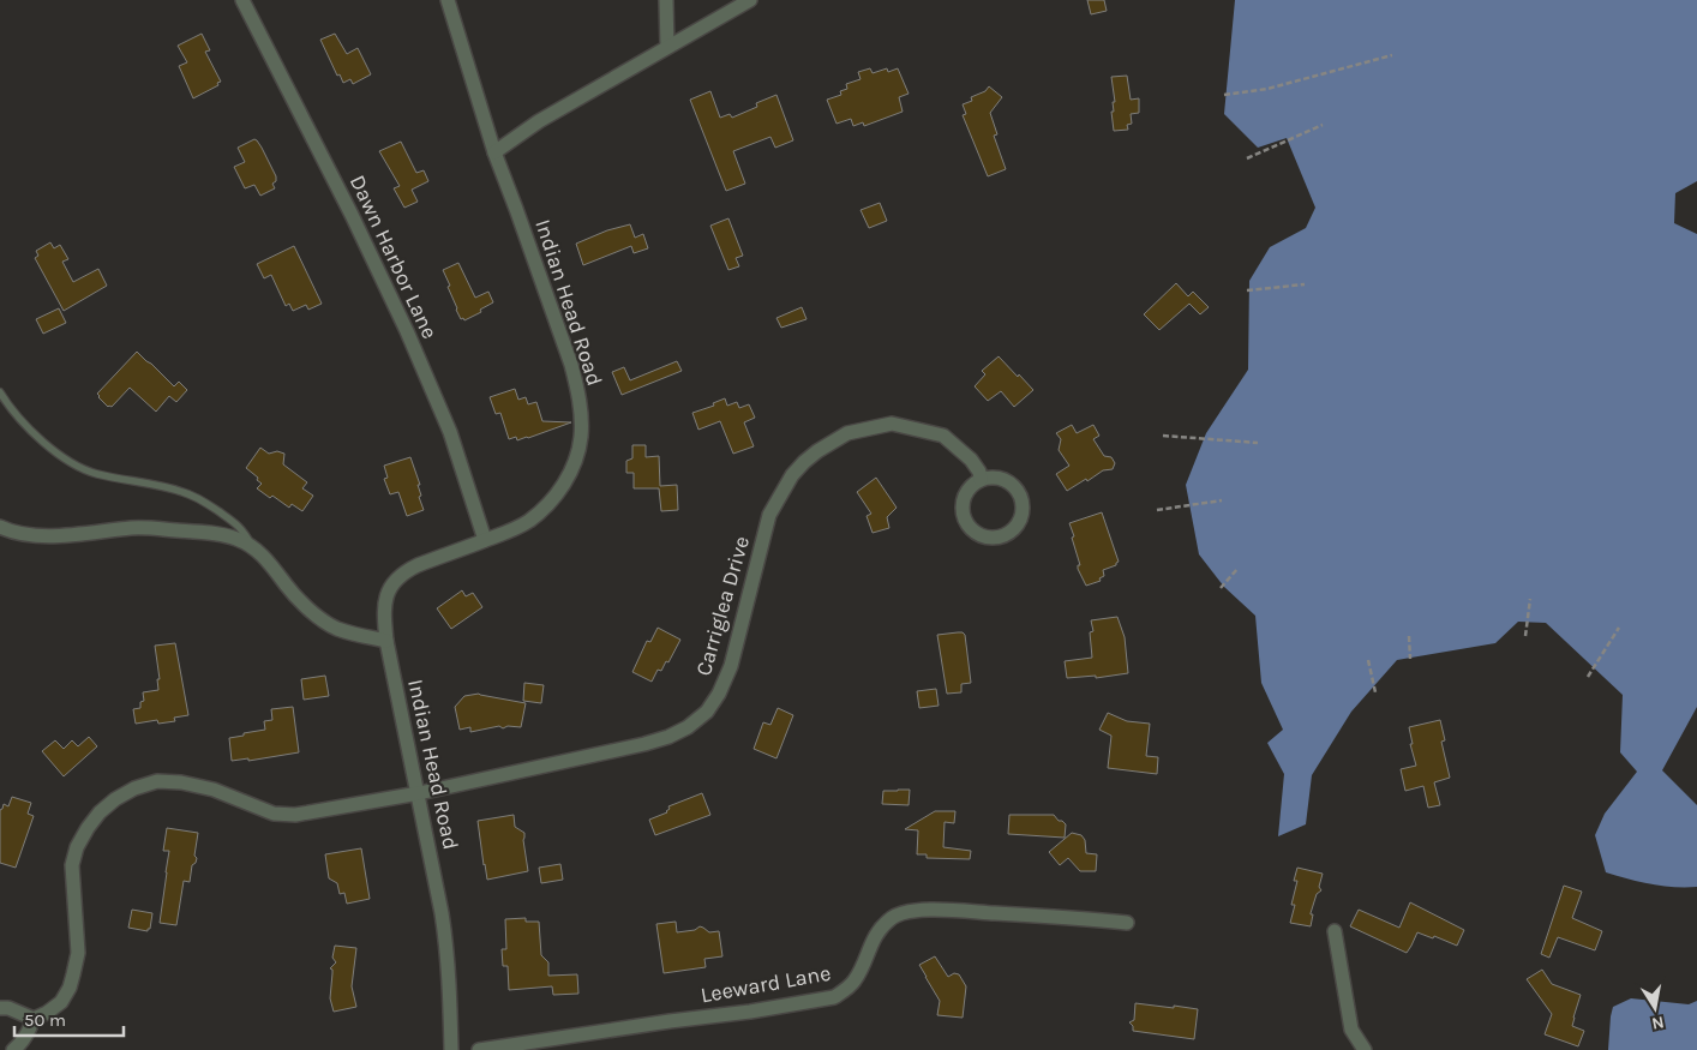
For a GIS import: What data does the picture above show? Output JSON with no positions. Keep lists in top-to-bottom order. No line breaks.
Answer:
{"streets":{"street":["Dawn Harbor Lane","Indian Head Road","Carriglea Drive","Leeward Lane"]},"crossings":[["Dawn Harbor Lane","Indian Head Road"],["Indian Head Road","Carriglea Drive"]],"scale_bar":"50 m","north":"bottom"}
